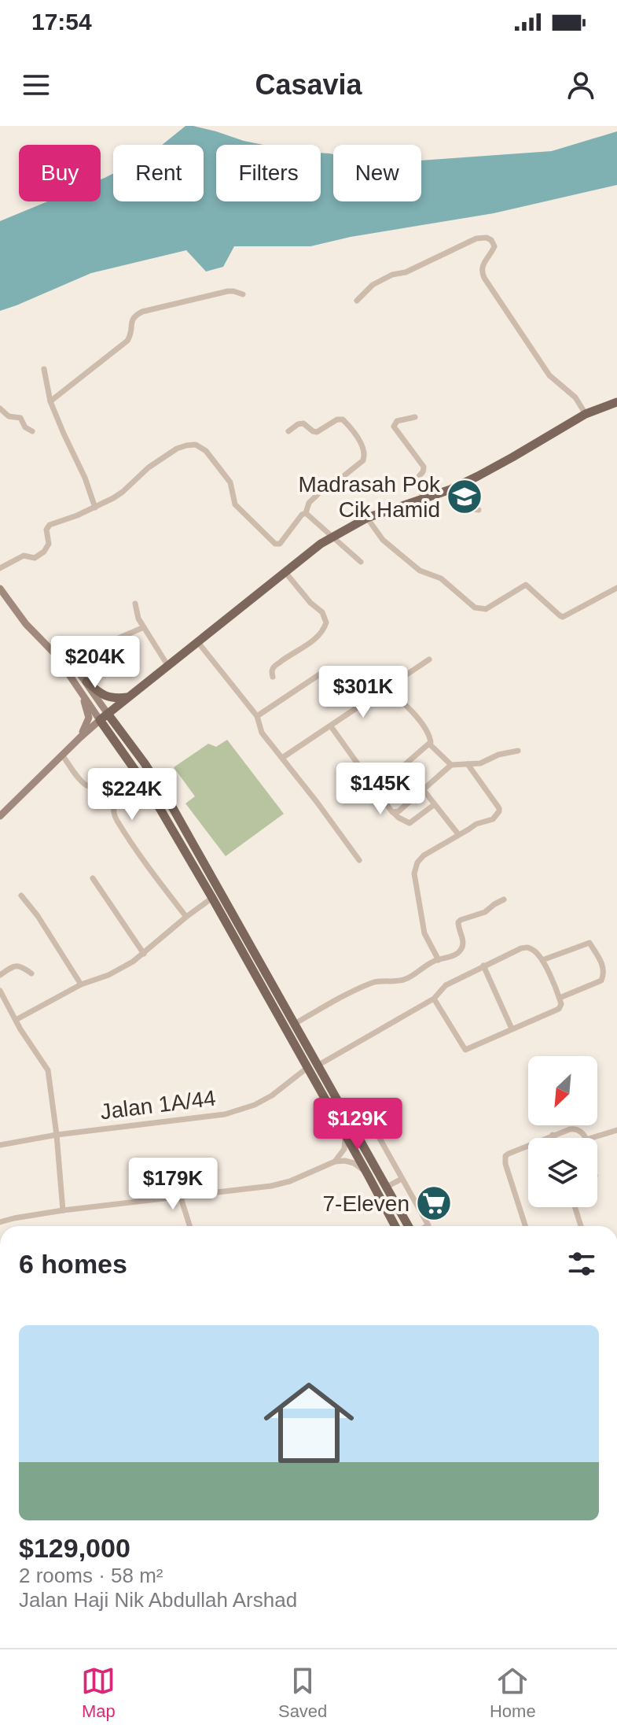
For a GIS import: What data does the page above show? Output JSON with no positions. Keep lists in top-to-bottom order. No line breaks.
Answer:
{"streets":{"street":["Jalan 1A/44"]},"places":{"school or university":["Madrasah Pok Cik Hamid"],"supermarket":["7-Eleven"]},"north":"bottom left","page":{"status":"17:54","header":"Casavia","chip":["Buy","Rent","Filters","New"],"price":["$204K","$301K","$145K","$224K","$129K","$179K"],"heading":"6 homes","list":[{"name":"$129,000","note":"2 rooms · 58 m² · Jalan Haji Nik Abdullah Arshad"}],"tabs":["Map","Saved","Home"]}}
